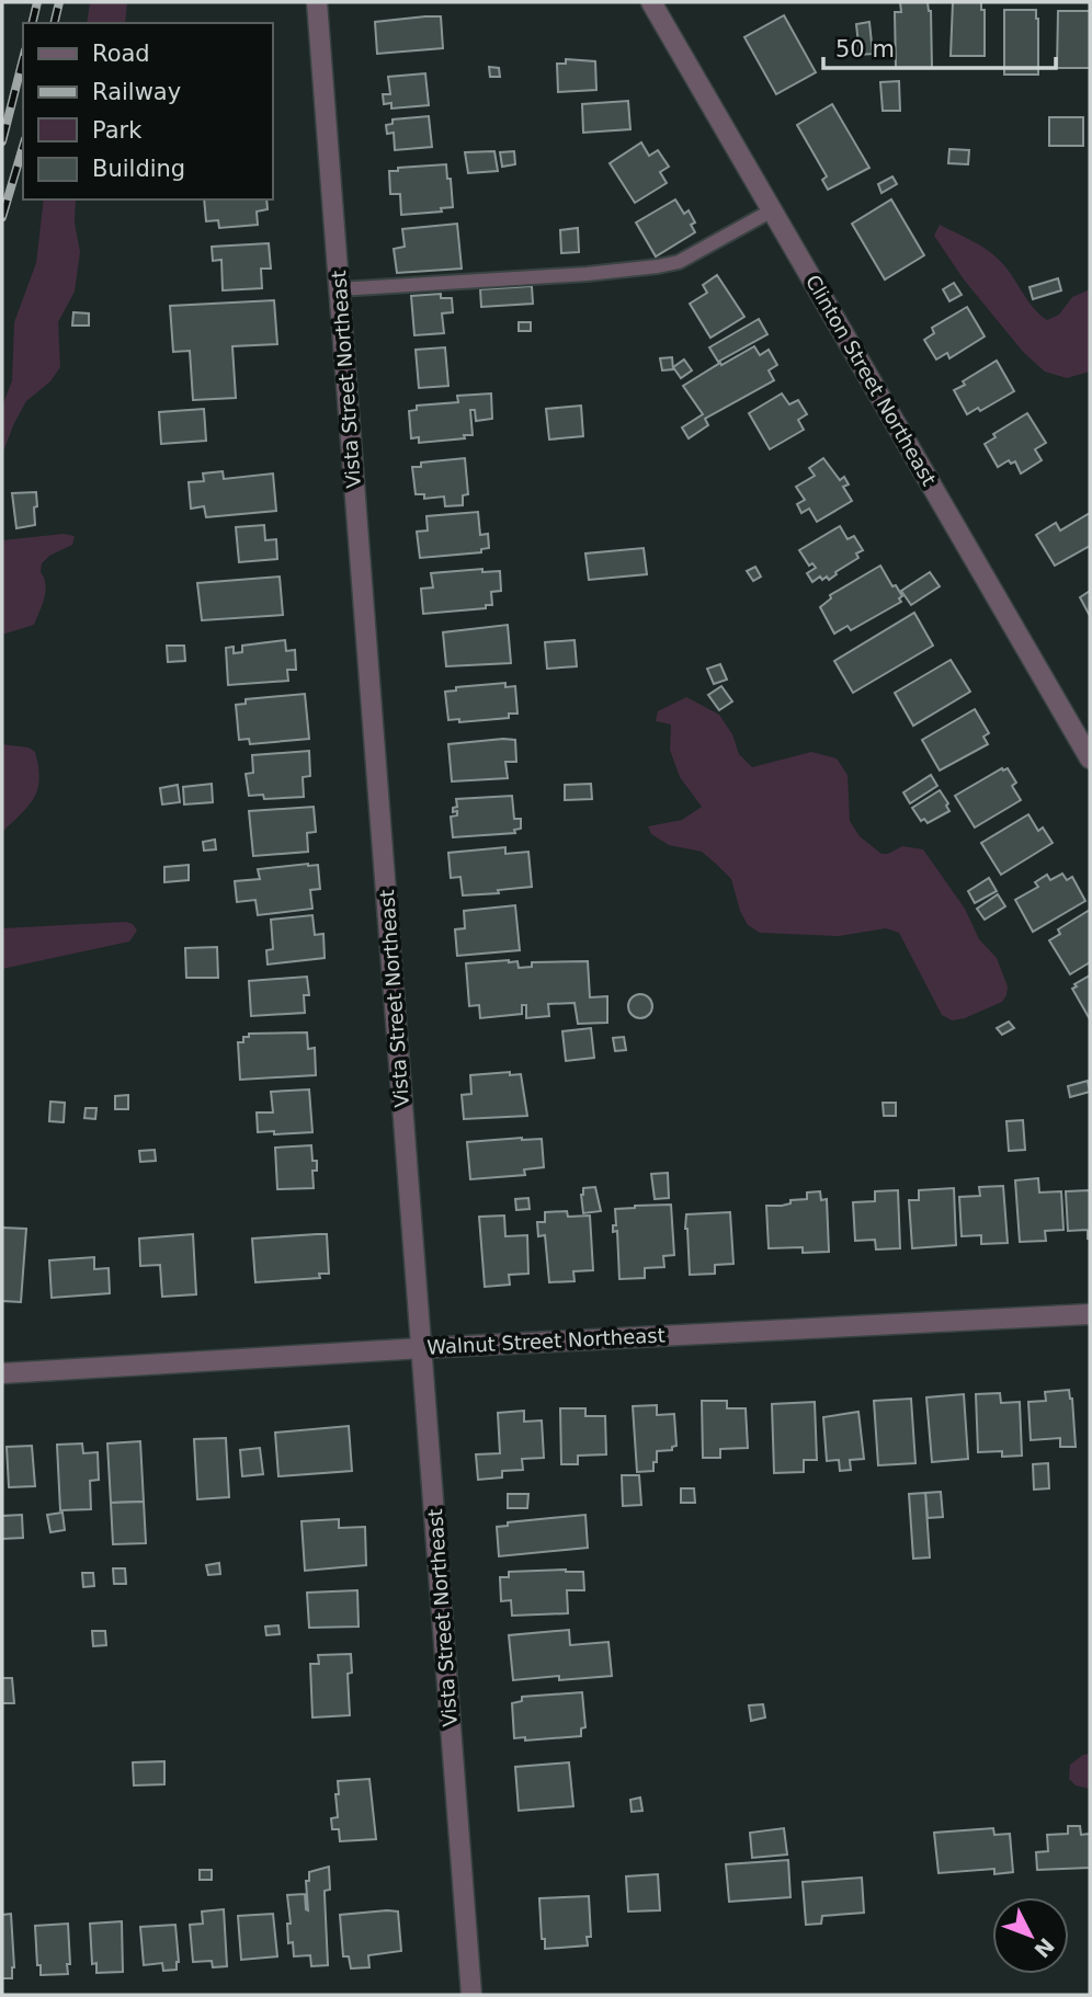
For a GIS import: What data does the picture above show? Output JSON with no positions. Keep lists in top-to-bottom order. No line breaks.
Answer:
{"streets":{"street":["Vista Street Northeast","Clinton Street Northeast","Walnut Street Northeast"]},"crossings":[["Vista Street Northeast","Walnut Street Northeast"]],"legend":["Road","Railway","Park","Building"],"scale_bar":"50 m","north":"bottom right"}
